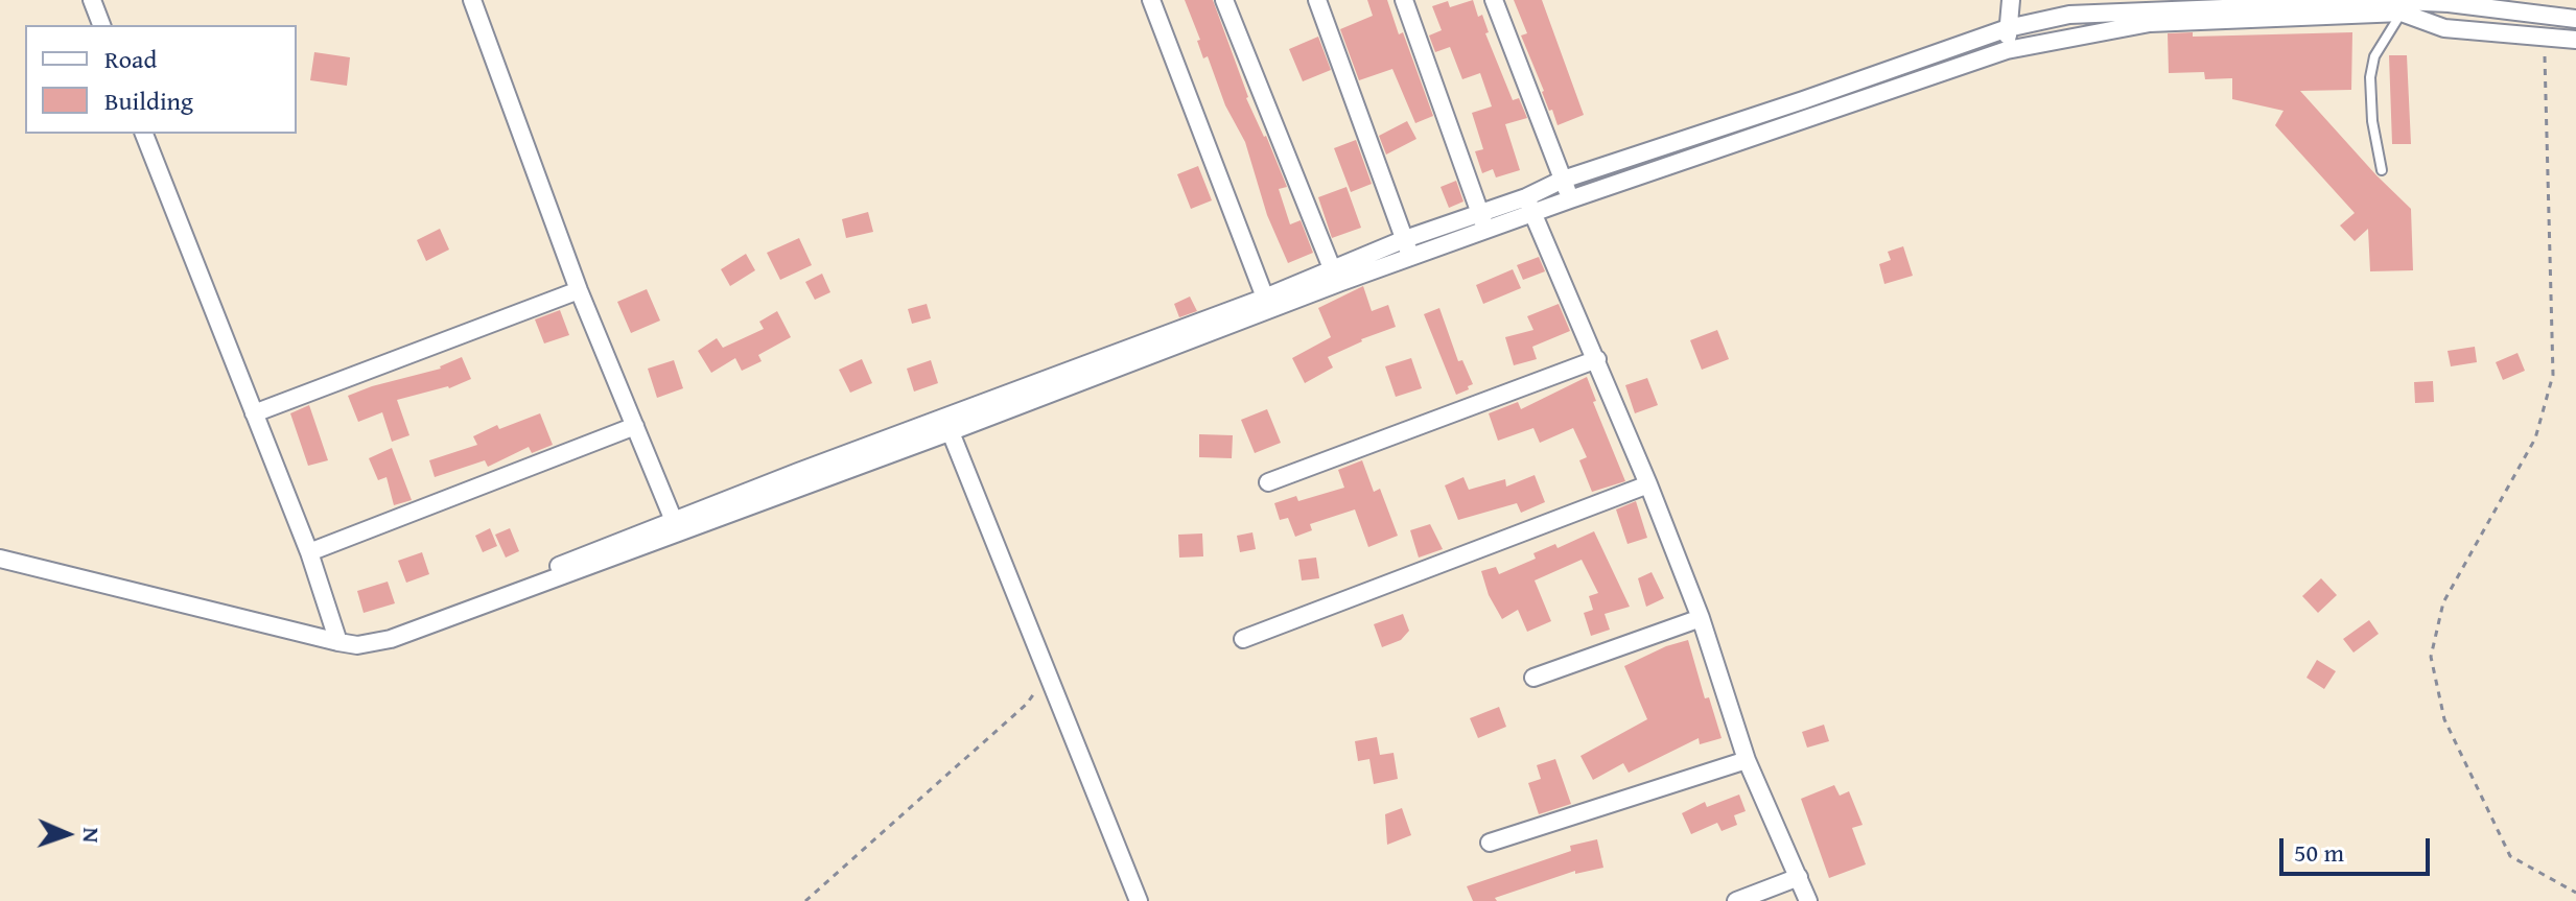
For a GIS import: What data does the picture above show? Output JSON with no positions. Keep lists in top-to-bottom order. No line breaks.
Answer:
{"legend":["Road","Building"],"scale_bar":"50 m","north":"right"}
